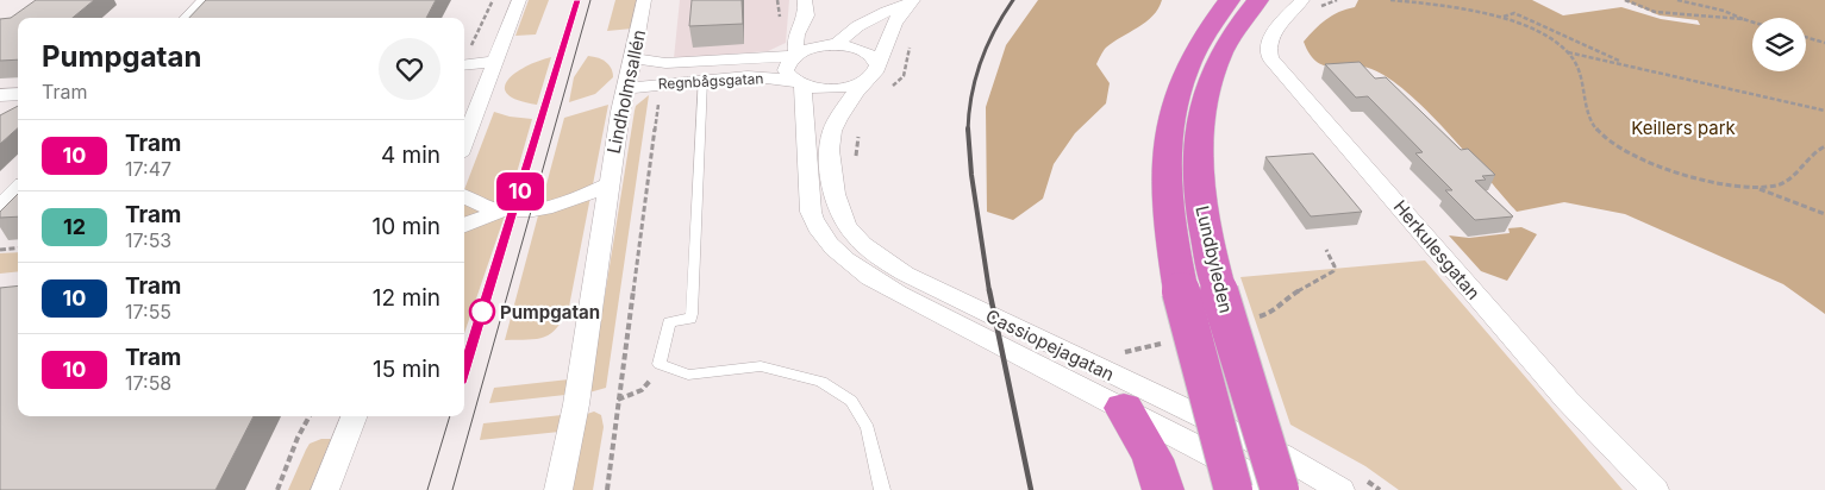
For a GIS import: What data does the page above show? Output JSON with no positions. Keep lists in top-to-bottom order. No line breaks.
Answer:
{"streets":{"highway":["Lundbyleden"],"street":["Regnbågsgatan","Lindholmsallén","Herkulesgatan","Cassiopejagatan"]},"crossings":[["Regnbågsgatan","Lindholmsallén"],["Regnbågsgatan","Cassiopejagatan"],["Lundbyleden","Cassiopejagatan"]],"parks":["Keillers park"],"places":["Pumpgatan"],"lines":["tram line 10"],"page":{"on_map":"10","heading":["Pumpgatan","Tram"],"list":[{"mark":"10","name":"Tram","note":"17:47","value":"4 min"},{"mark":"12","name":"Tram","note":"17:53","value":"10 min"},{"mark":"10","name":"Tram","note":"17:55","value":"12 min"},{"mark":"10","name":"Tram","note":"17:58","value":"15 min"}]}}
